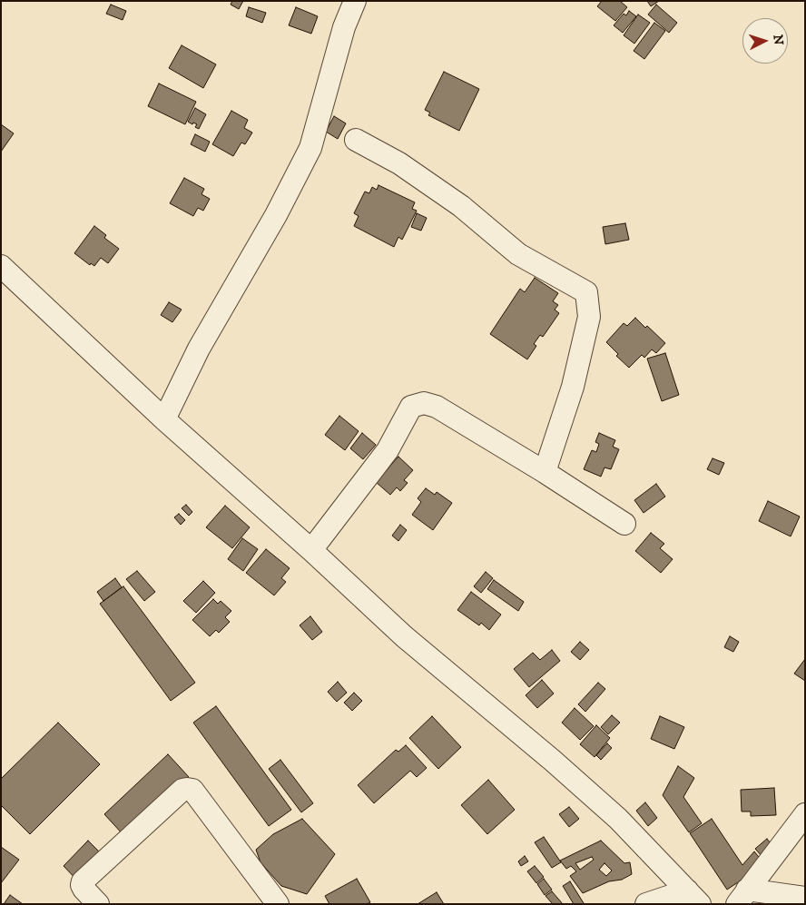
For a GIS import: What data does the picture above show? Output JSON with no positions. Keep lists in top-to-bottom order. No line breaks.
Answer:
{"north":"right"}
